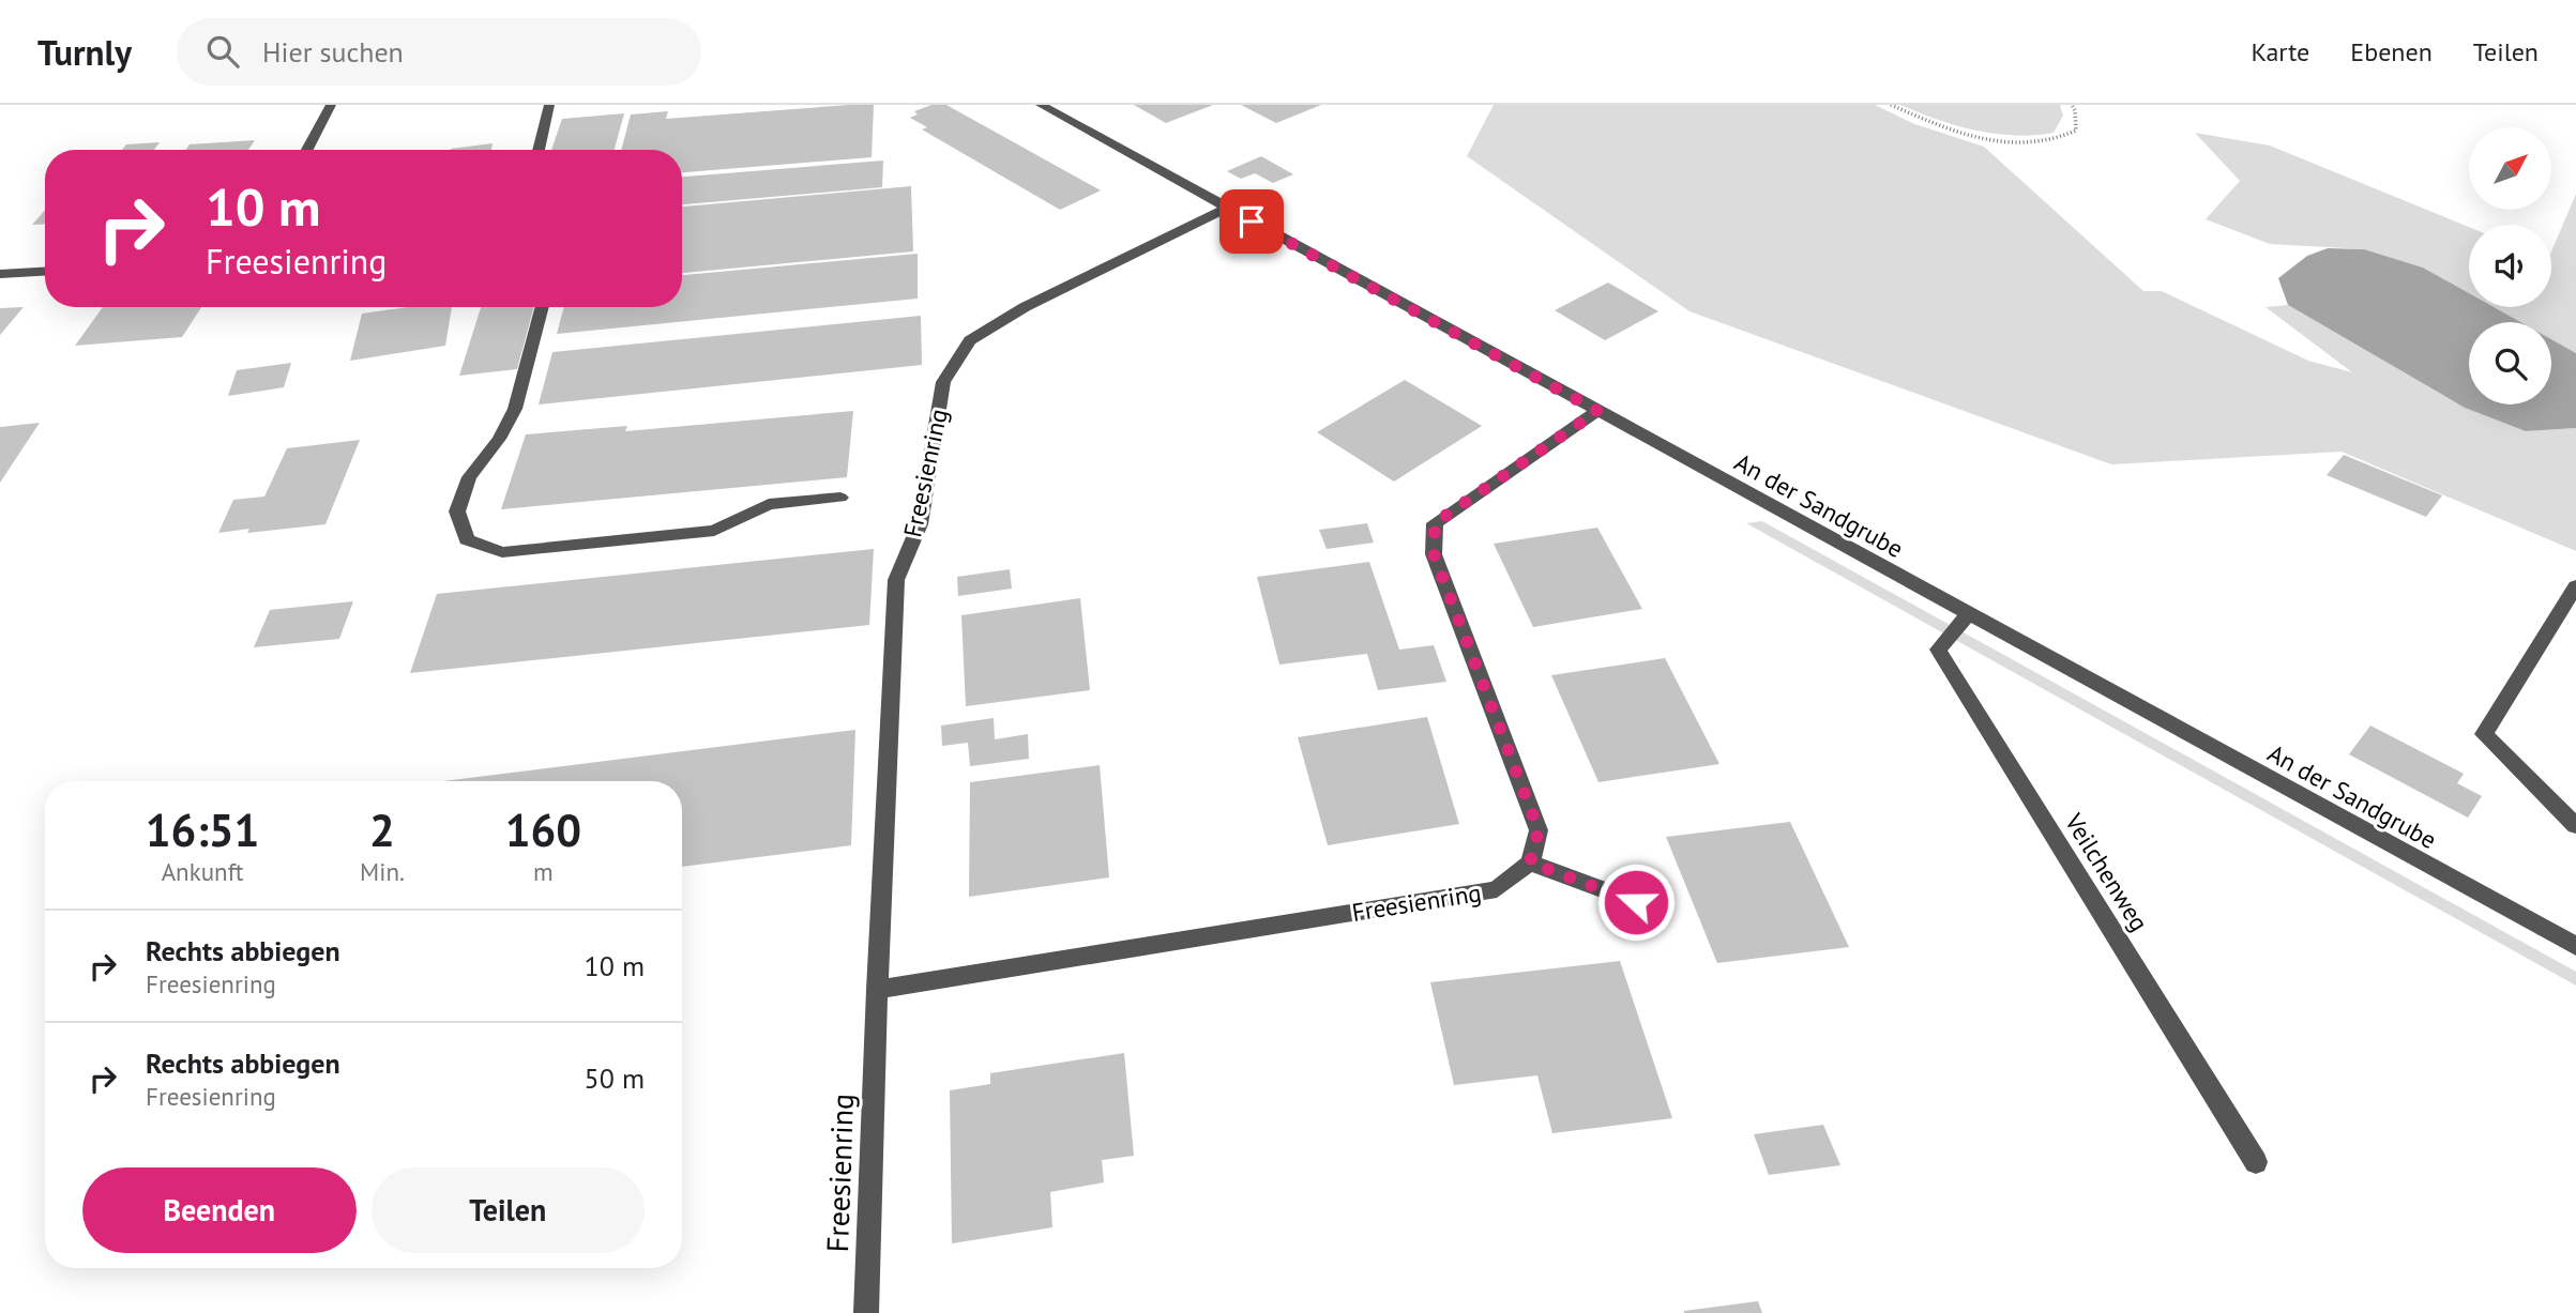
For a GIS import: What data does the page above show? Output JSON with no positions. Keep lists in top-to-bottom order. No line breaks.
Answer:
{"streets":{"street":["Freesienring","An der Sandgrube","Veilchenweg"]},"crossings":[["Freesienring","An der Sandgrube"],["An der Sandgrube","Veilchenweg"]],"north":"top right","page":{"header":"Turnly","search":"Hier suchen","nav":["Karte","Ebenen","Teilen"],"turn":["10 m","Freesienring"],"eta":["16:51","Ankunft","2","Min.","160","m"],"list":[{"name":"Rechts abbiegen","note":"Freesienring","value":"10 m"},{"name":"Rechts abbiegen","note":"Freesienring","value":"50 m"}],"buttons":["Beenden","Teilen"]}}
